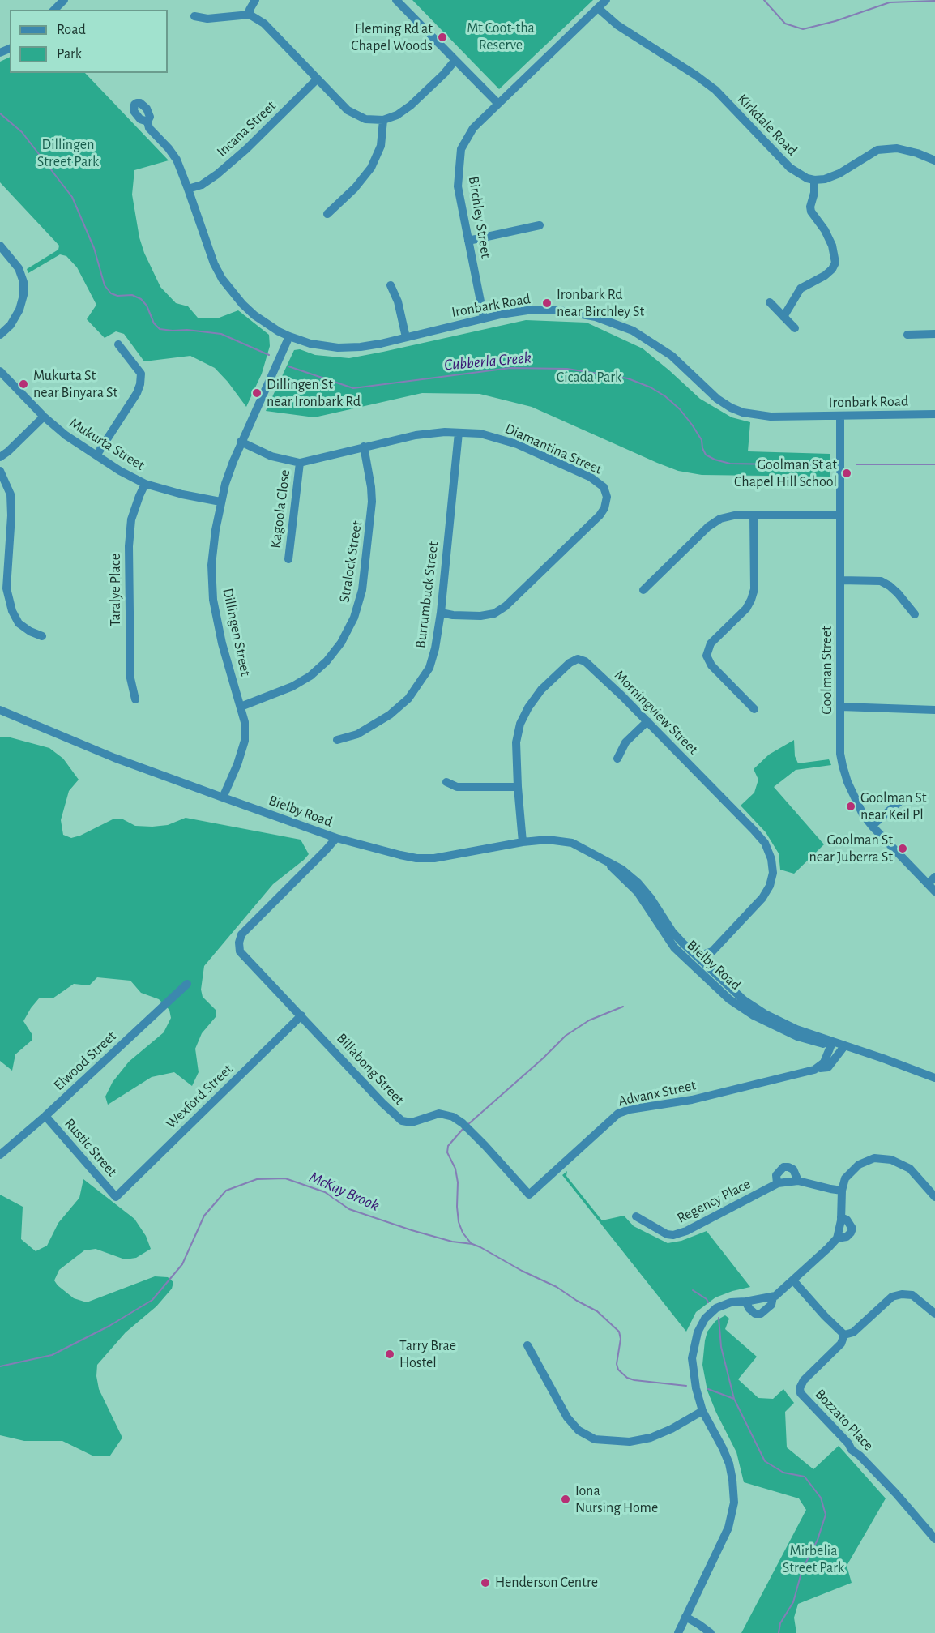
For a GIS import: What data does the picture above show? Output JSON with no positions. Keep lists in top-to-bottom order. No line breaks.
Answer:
{"streets":{"street":["Kirkdale Road","Incana Street","Birchley Street","Ironbark Road","Mukurta Street","Diamantina Street","Kagoola Close","Stralock Street","Taralye Place","Burrumbuck Street","Dillingen Street","Goolman Street","Morningview Street","Bielby Road","Elwood Street","Billabong Street","Advanx Street","Wexford Street","Rustic Street","Regency Place","Bozzato Place"]},"crossings":[["Kirkdale Road","Birchley Street"],["Incana Street","Ironbark Road"],["Birchley Street","Ironbark Road"],["Ironbark Road","Dillingen Street"],["Ironbark Road","Goolman Street"],["Mukurta Street","Taralye Place"],["Mukurta Street","Dillingen Street"],["Diamantina Street","Kagoola Close"],["Diamantina Street","Stralock Street"],["Diamantina Street","Burrumbuck Street"],["Diamantina Street","Dillingen Street"],["Stralock Street","Dillingen Street"],["Dillingen Street","Bielby Road"],["Morningview Street","Bielby Road"],["Bielby Road","Billabong Street"],["Bielby Road","Advanx Street"],["Elwood Street","Rustic Street"],["Billabong Street","Advanx Street"],["Billabong Street","Wexford Street"],["Wexford Street","Rustic Street"]],"water":["Cubberla Creek","McKay Brook"],"parks":["Mt Coot-tha Reserve","Dillingen Street Park","Cicada Park","Mirbelia Street Park"],"places":["Fleming Rd at Chapel Woods","Ironbark Rd near Birchley St","Mukurta St near Binyara St","Dillingen St near Ironbark Rd","Goolman St at Chapel Hill School","Goolman St near Keil Pl","Goolman St near Juberra St","Tarry Brae Hostel","Iona Nursing Home","Henderson Centre"],"legend":["Road","Park"]}
